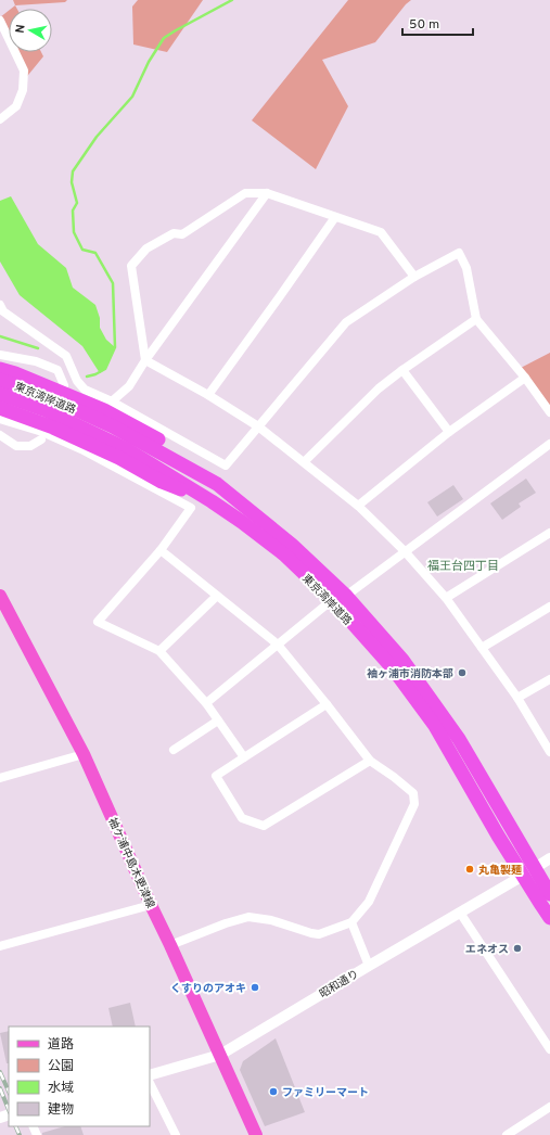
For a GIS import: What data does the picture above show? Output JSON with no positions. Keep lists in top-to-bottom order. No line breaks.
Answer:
{"streets":{"highway":["東京湾岸道路"],"main road":["袖ケ浦中島木更津線"],"street":["昭和通り"]},"crossings":[["東京湾岸道路","昭和通り"],["袖ケ浦中島木更津線","昭和通り"]],"districts":["福王台四丁目"],"places":["袖ヶ浦市消防本部","丸亀製麺","エネオス","くすりのアオキ","ファミリーマート"],"legend":["道路","公園","水域","建物"],"scale_bar":"50 m","north":"left"}
